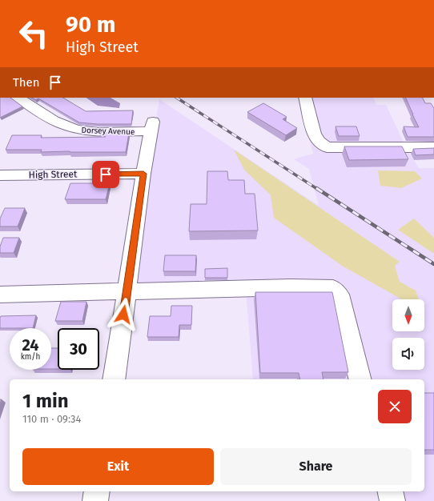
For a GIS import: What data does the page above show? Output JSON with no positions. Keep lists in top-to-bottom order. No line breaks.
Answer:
{"streets":{"street":["Dorsey Avenue","High Street"]},"crossings":[["Dorsey Avenue","High Street"]],"north":"bottom","page":{"turn":["90 m","High Street"],"then":"Then","speed":"24 km/h","limit":"30","heading":["1 min","110 m · 09:34"],"buttons":["Exit","Share"]}}
